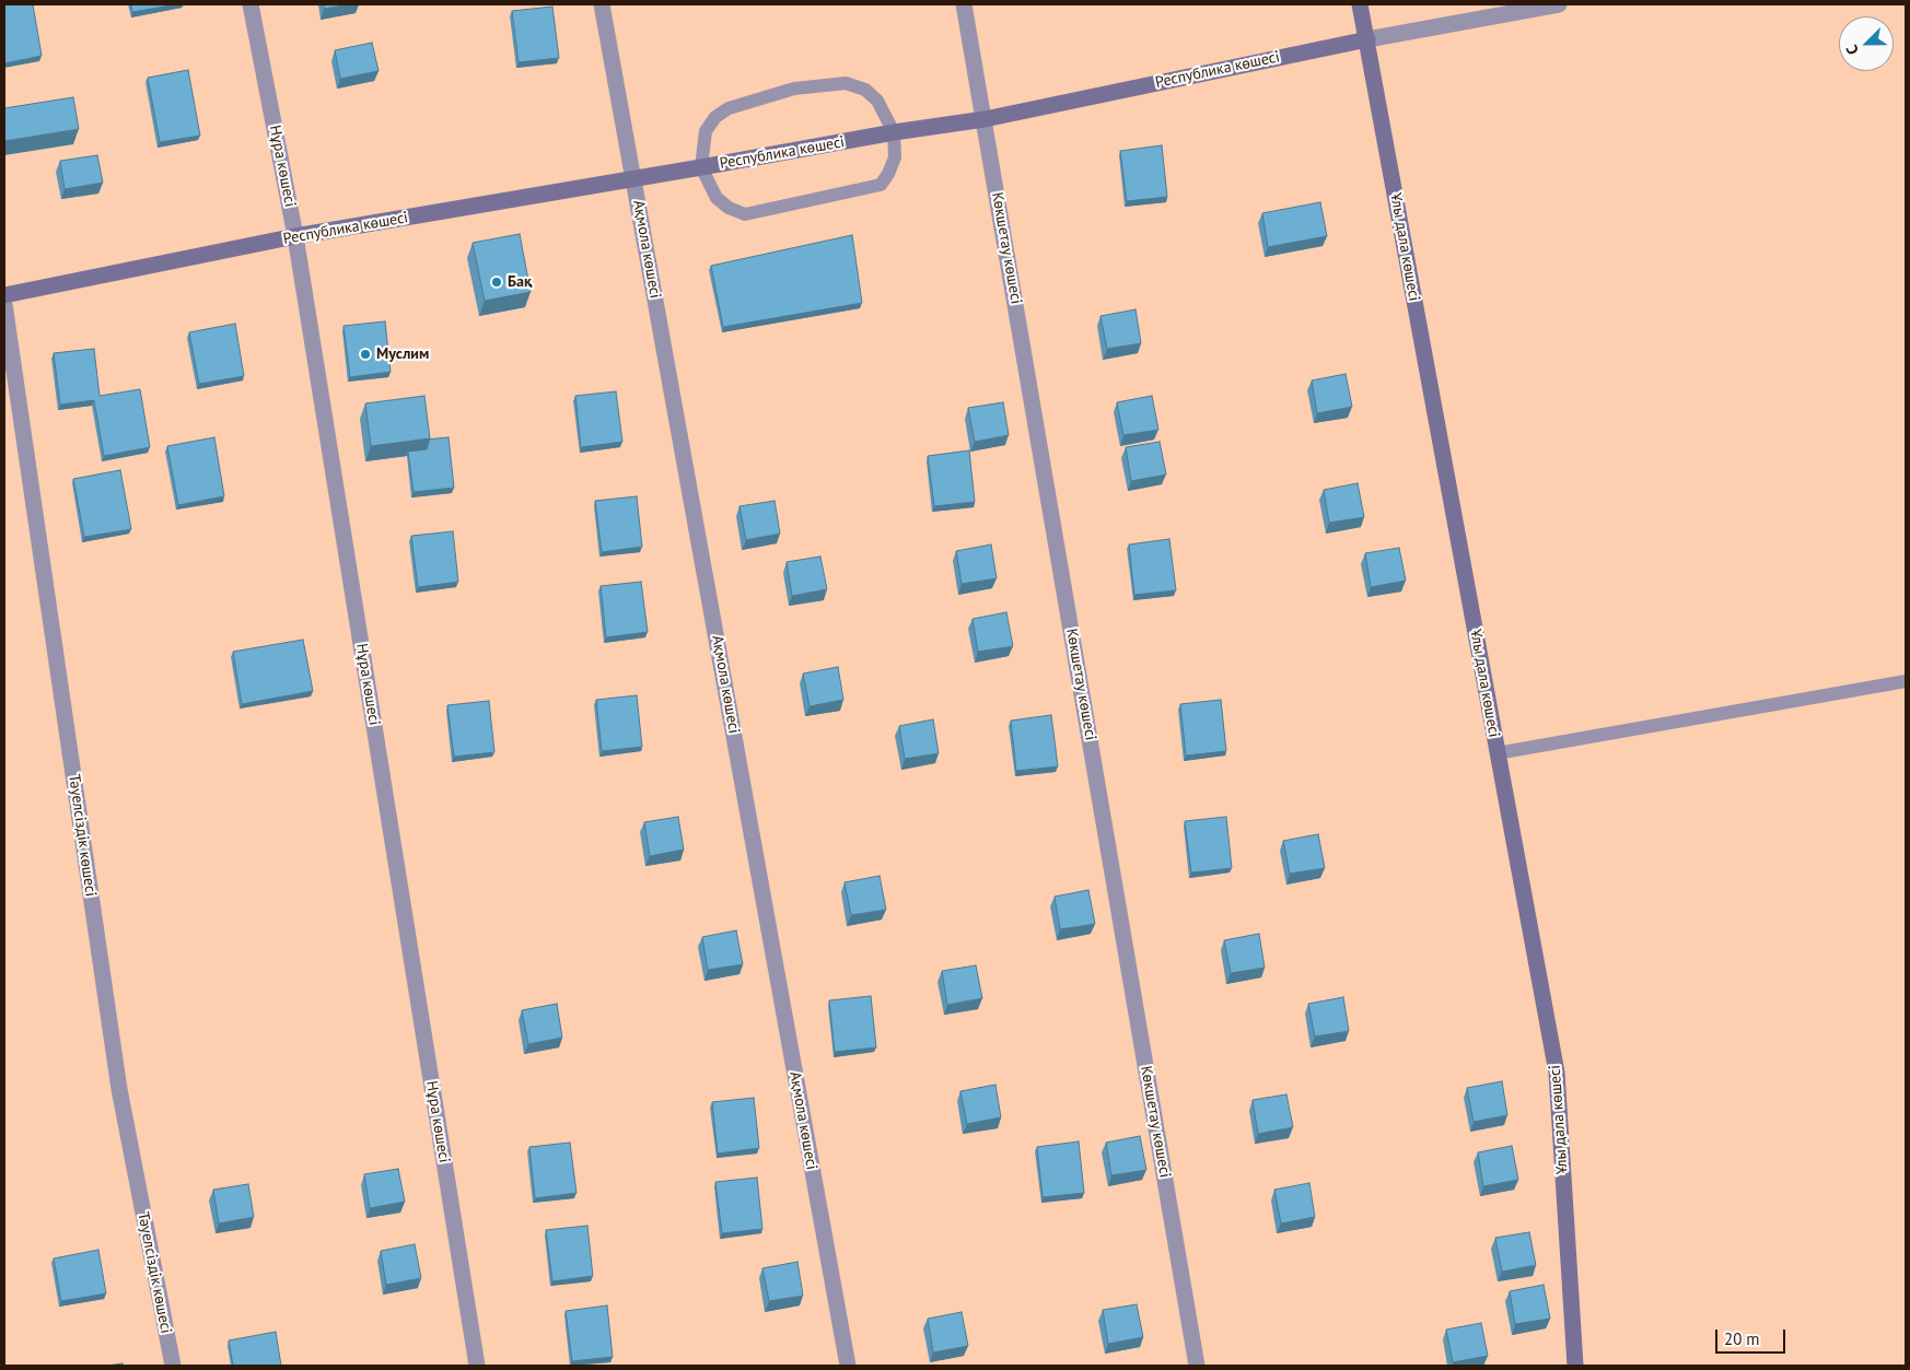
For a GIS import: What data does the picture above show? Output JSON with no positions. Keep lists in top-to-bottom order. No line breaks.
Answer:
{"streets":{"street":["Республика көшесі","Нұра көшесі","Ұлы дала көшесі","Көкшетау көшесі","Ақмола көшесі","Тәуелсіздік көшесі"]},"crossings":[["Республика көшесі","Нұра көшесі"],["Республика көшесі","Ұлы дала көшесі"],["Республика көшесі","Көкшетау көшесі"],["Республика көшесі","Ақмола көшесі"]],"places":["Бақ","Муслим"],"scale_bar":"20 m","north":"bottom left"}
